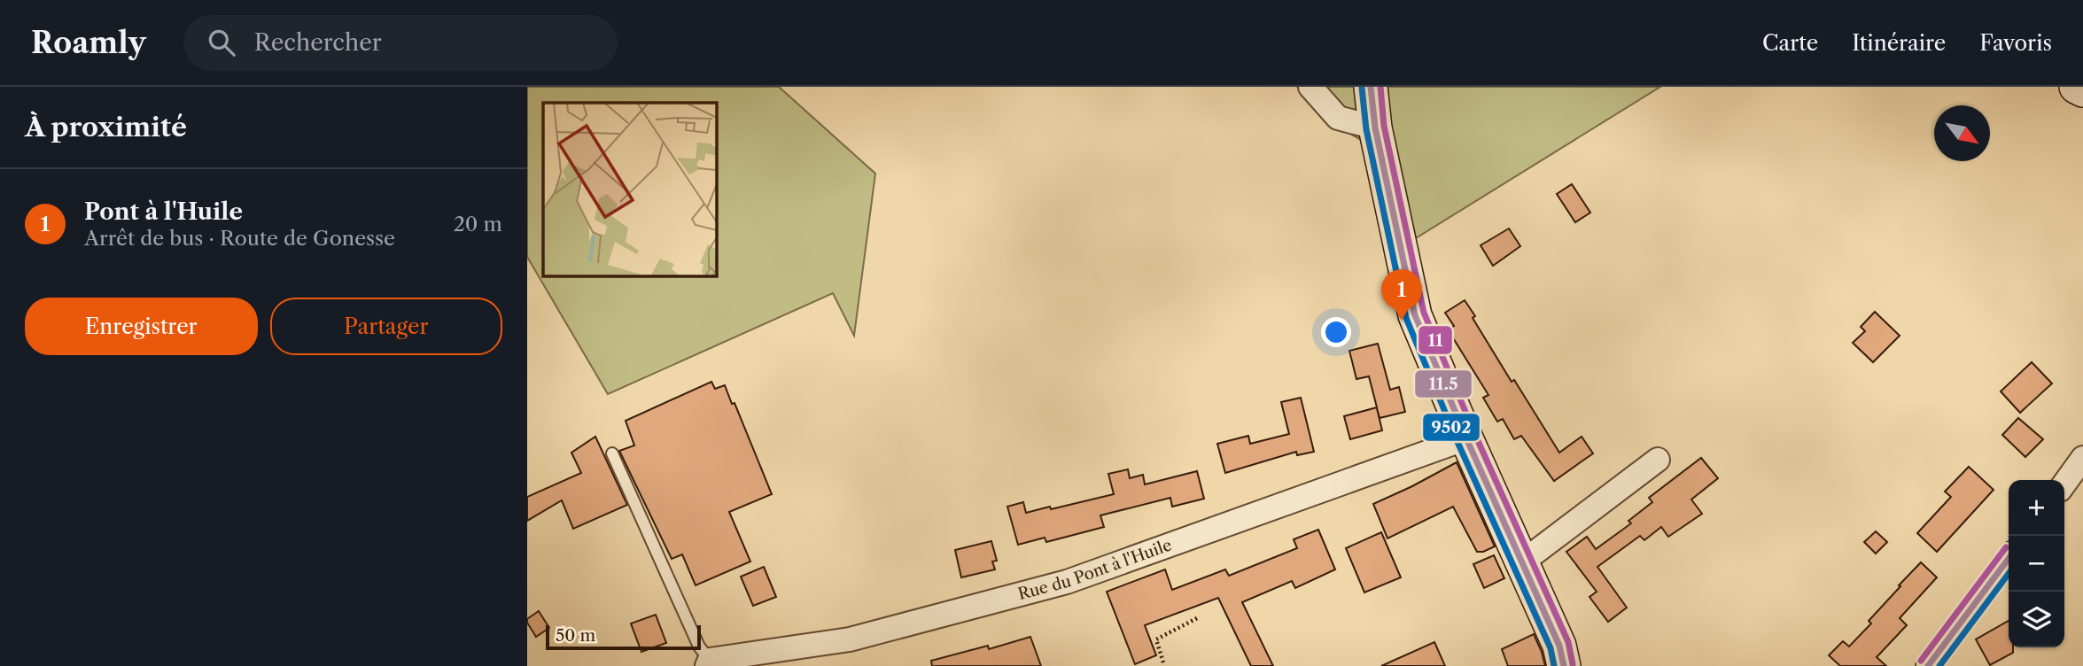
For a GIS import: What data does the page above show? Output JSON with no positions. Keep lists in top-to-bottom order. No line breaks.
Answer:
{"streets":{"street":["Rue du Pont à l'Huile"]},"lines":["transit line 11.5","transit line 11","transit line 9502"],"scale_bar":"50 m","north":"bottom right","page":{"header":"Roamly","search":"Rechercher","nav":["Carte","Itinéraire","Favoris"],"heading":"À proximité","list":[{"mark":"1","name":"Pont à l'Huile","note":"Arrêt de bus · Route de Gonesse","value":"20 m"}],"pins":"1","buttons":["Enregistrer","Partager"],"map_buttons":["+","−"],"scale":"50 m"}}
